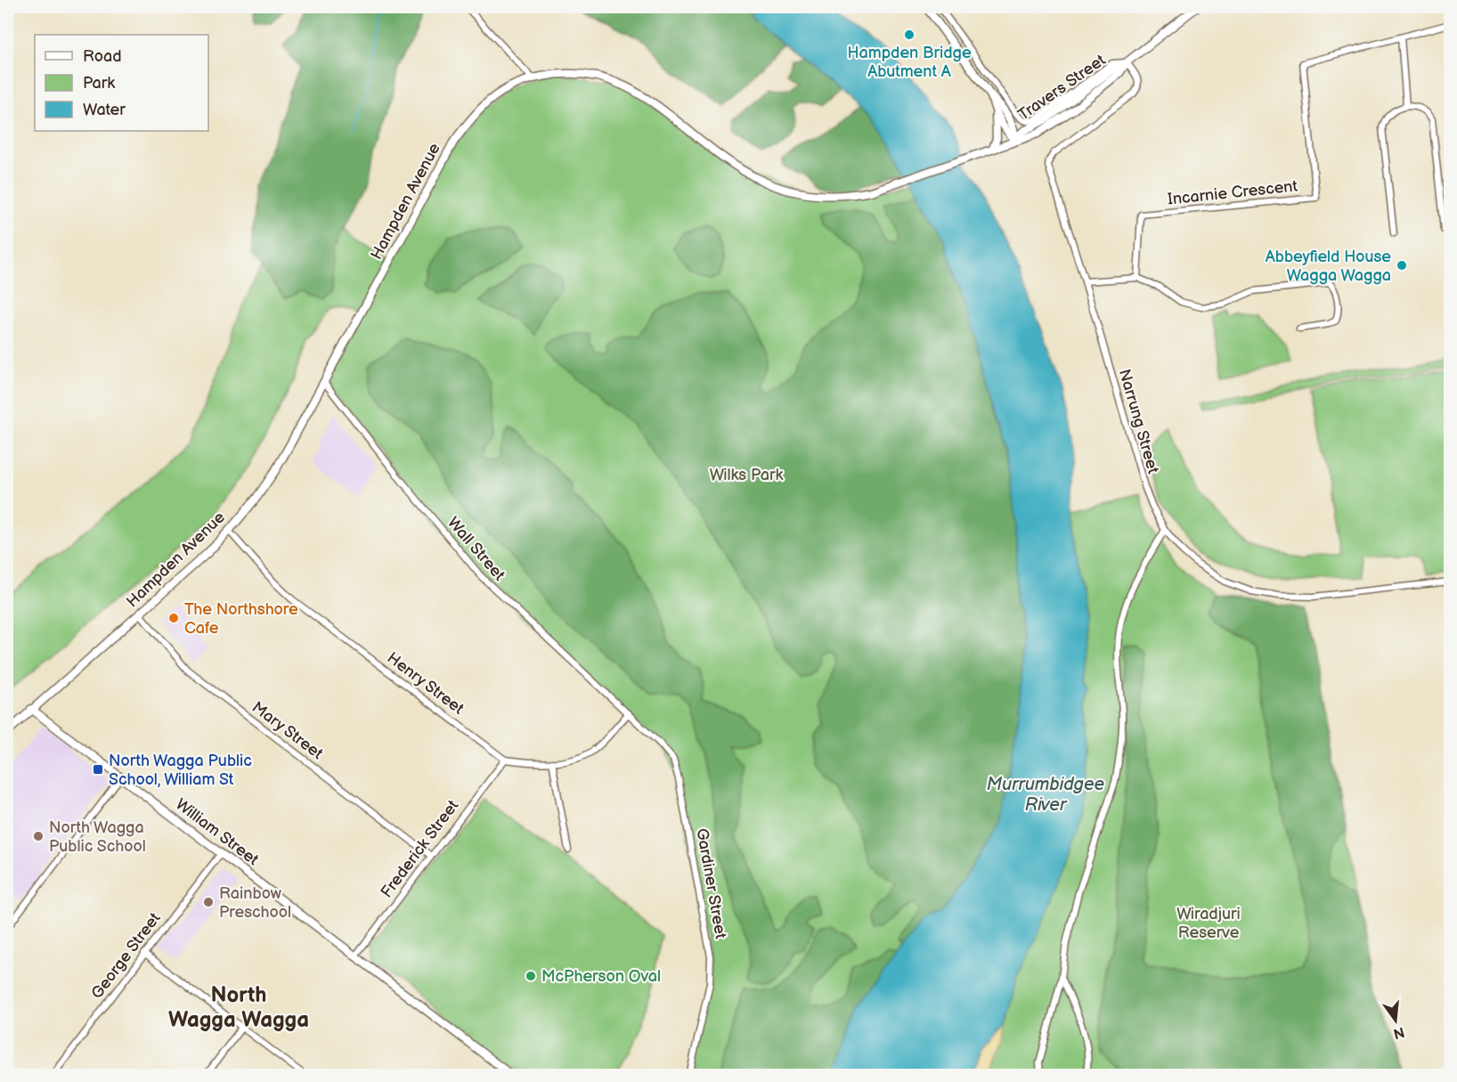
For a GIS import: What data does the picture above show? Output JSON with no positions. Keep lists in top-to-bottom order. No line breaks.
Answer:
{"streets":{"main road":["Travers Street","Hampden Avenue","William Street"],"street":["Incarnie Crescent","Narrung Street","Wall Street","Henry Street","Mary Street","Frederick Street","Gardiner Street","George Street"]},"crossings":[["Travers Street","Hampden Avenue"],["Travers Street","Narrung Street"],["Hampden Avenue","Wall Street"],["Hampden Avenue","Henry Street"],["Hampden Avenue","Mary Street"],["Hampden Avenue","William Street"],["Wall Street","Gardiner Street"],["Henry Street","Frederick Street"],["Mary Street","Frederick Street"],["William Street","Frederick Street"],["William Street","George Street"]],"districts":["North Wagga Wagga"],"water":["Murrumbidgee River"],"parks":["Wilks Park","Wiradjuri Reserve"],"places":{"other":["Hampden Bridge Abutment A","Abbeyfield House Wagga Wagga","The Northshore Cafe","North Wagga Public School","Rainbow Preschool","McPherson Oval"],"transit":["North Wagga Public School, William St"]},"legend":["Road","Park","Water"],"north":"bottom"}
